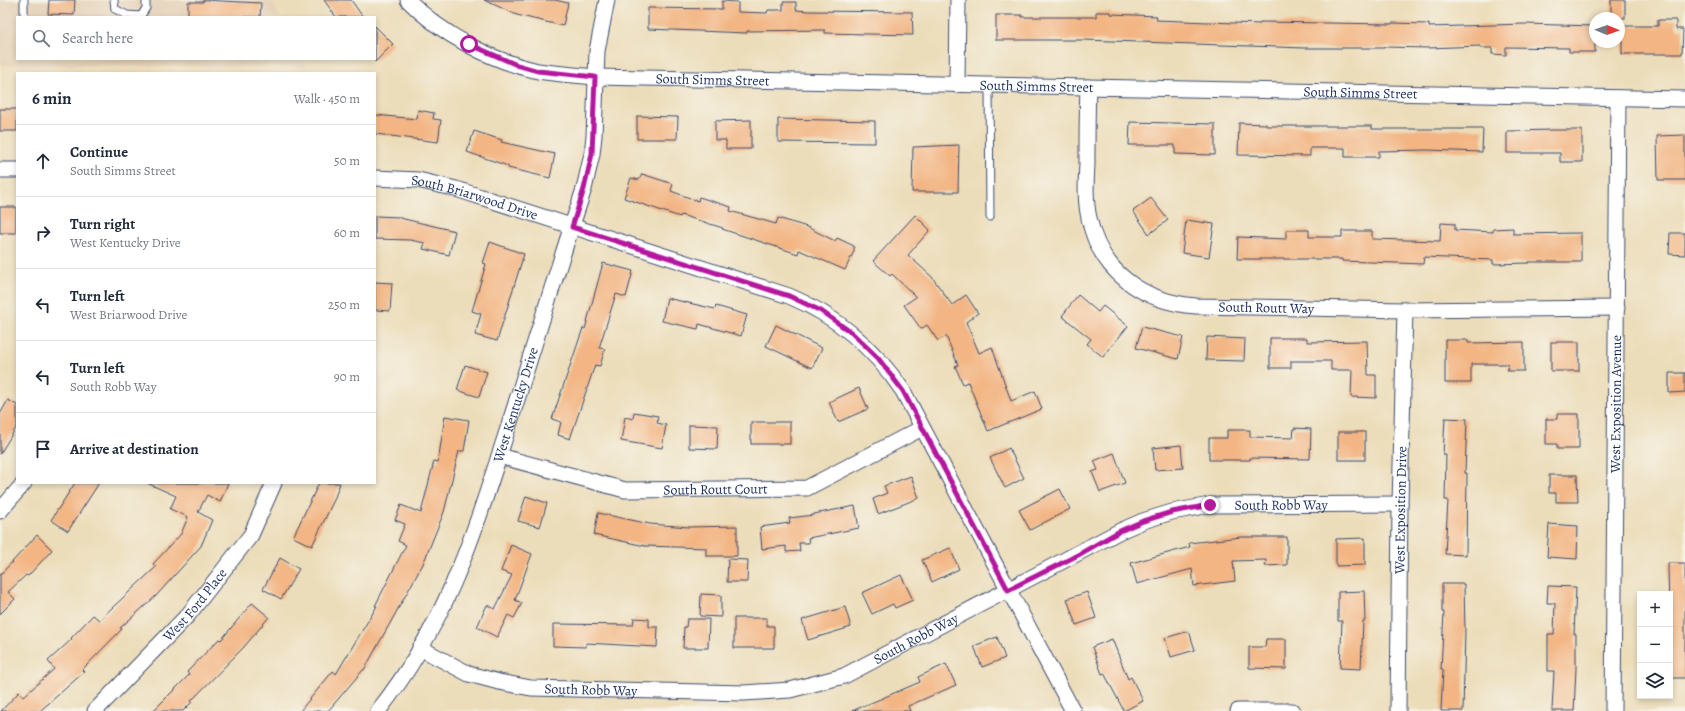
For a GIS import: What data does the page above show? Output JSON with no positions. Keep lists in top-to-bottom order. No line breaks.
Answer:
{"streets":{"street":["South Simms Street","South Briarwood Drive","South Routt Way","West Kentucky Drive","West Exposition Avenue","South Routt Court","South Robb Way","West Exposition Drive","West Ford Place"]},"crossings":[["South Simms Street","South Routt Way"],["South Simms Street","West Kentucky Drive"],["South Simms Street","West Exposition Avenue"],["South Briarwood Drive","West Kentucky Drive"],["South Briarwood Drive","South Routt Court"],["South Briarwood Drive","South Robb Way"],["South Routt Way","West Exposition Avenue"],["South Routt Way","West Exposition Drive"],["West Kentucky Drive","South Routt Court"],["West Kentucky Drive","South Robb Way"],["South Robb Way","West Exposition Drive"]],"north":"right","page":{"search":"Search here","heading":["6 min","Walk · 450 m"],"list":[["Continue","South Simms Street","50 m"],["Turn right","West Kentucky Drive","60 m"],["Turn left","West Briarwood Drive","250 m"],["Turn left","South Robb Way","90 m"],"Arrive at destination"],"map_buttons":["+","−"]}}
